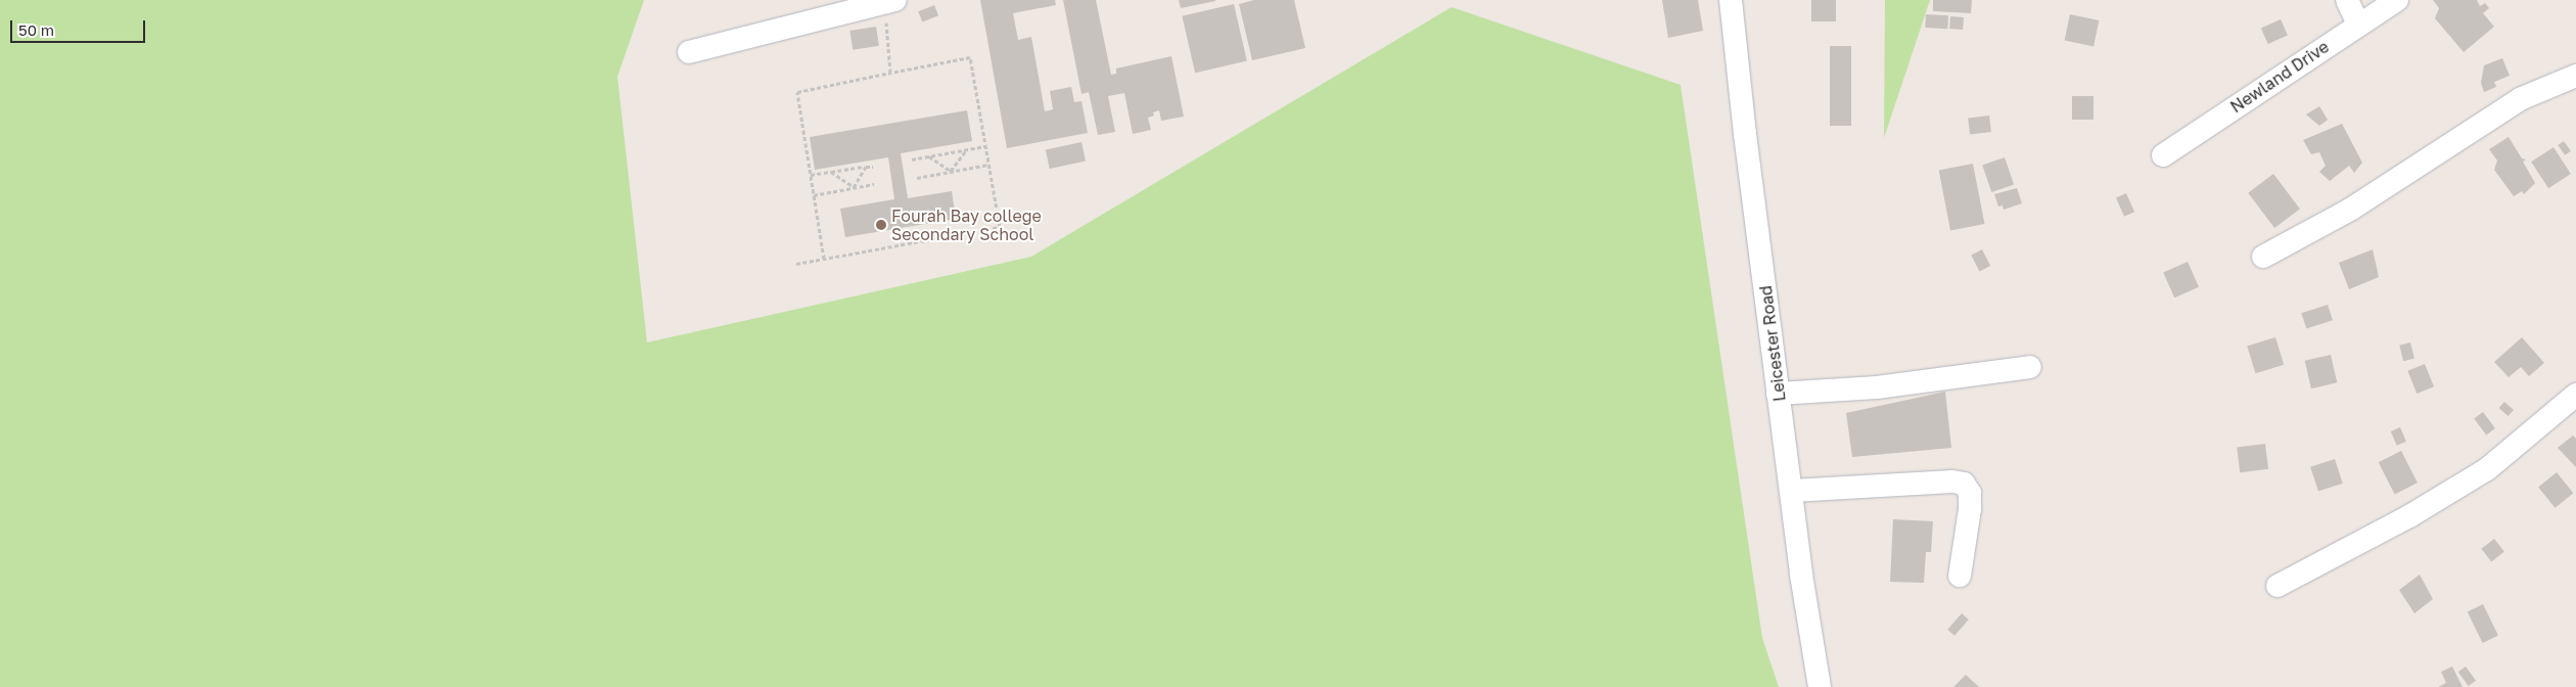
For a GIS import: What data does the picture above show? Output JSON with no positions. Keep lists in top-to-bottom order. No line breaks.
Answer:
{"streets":{"street":["Newland Drive","Leicester Road"]},"places":["Fourah Bay college Secondary School"],"scale_bar":"50 m"}
